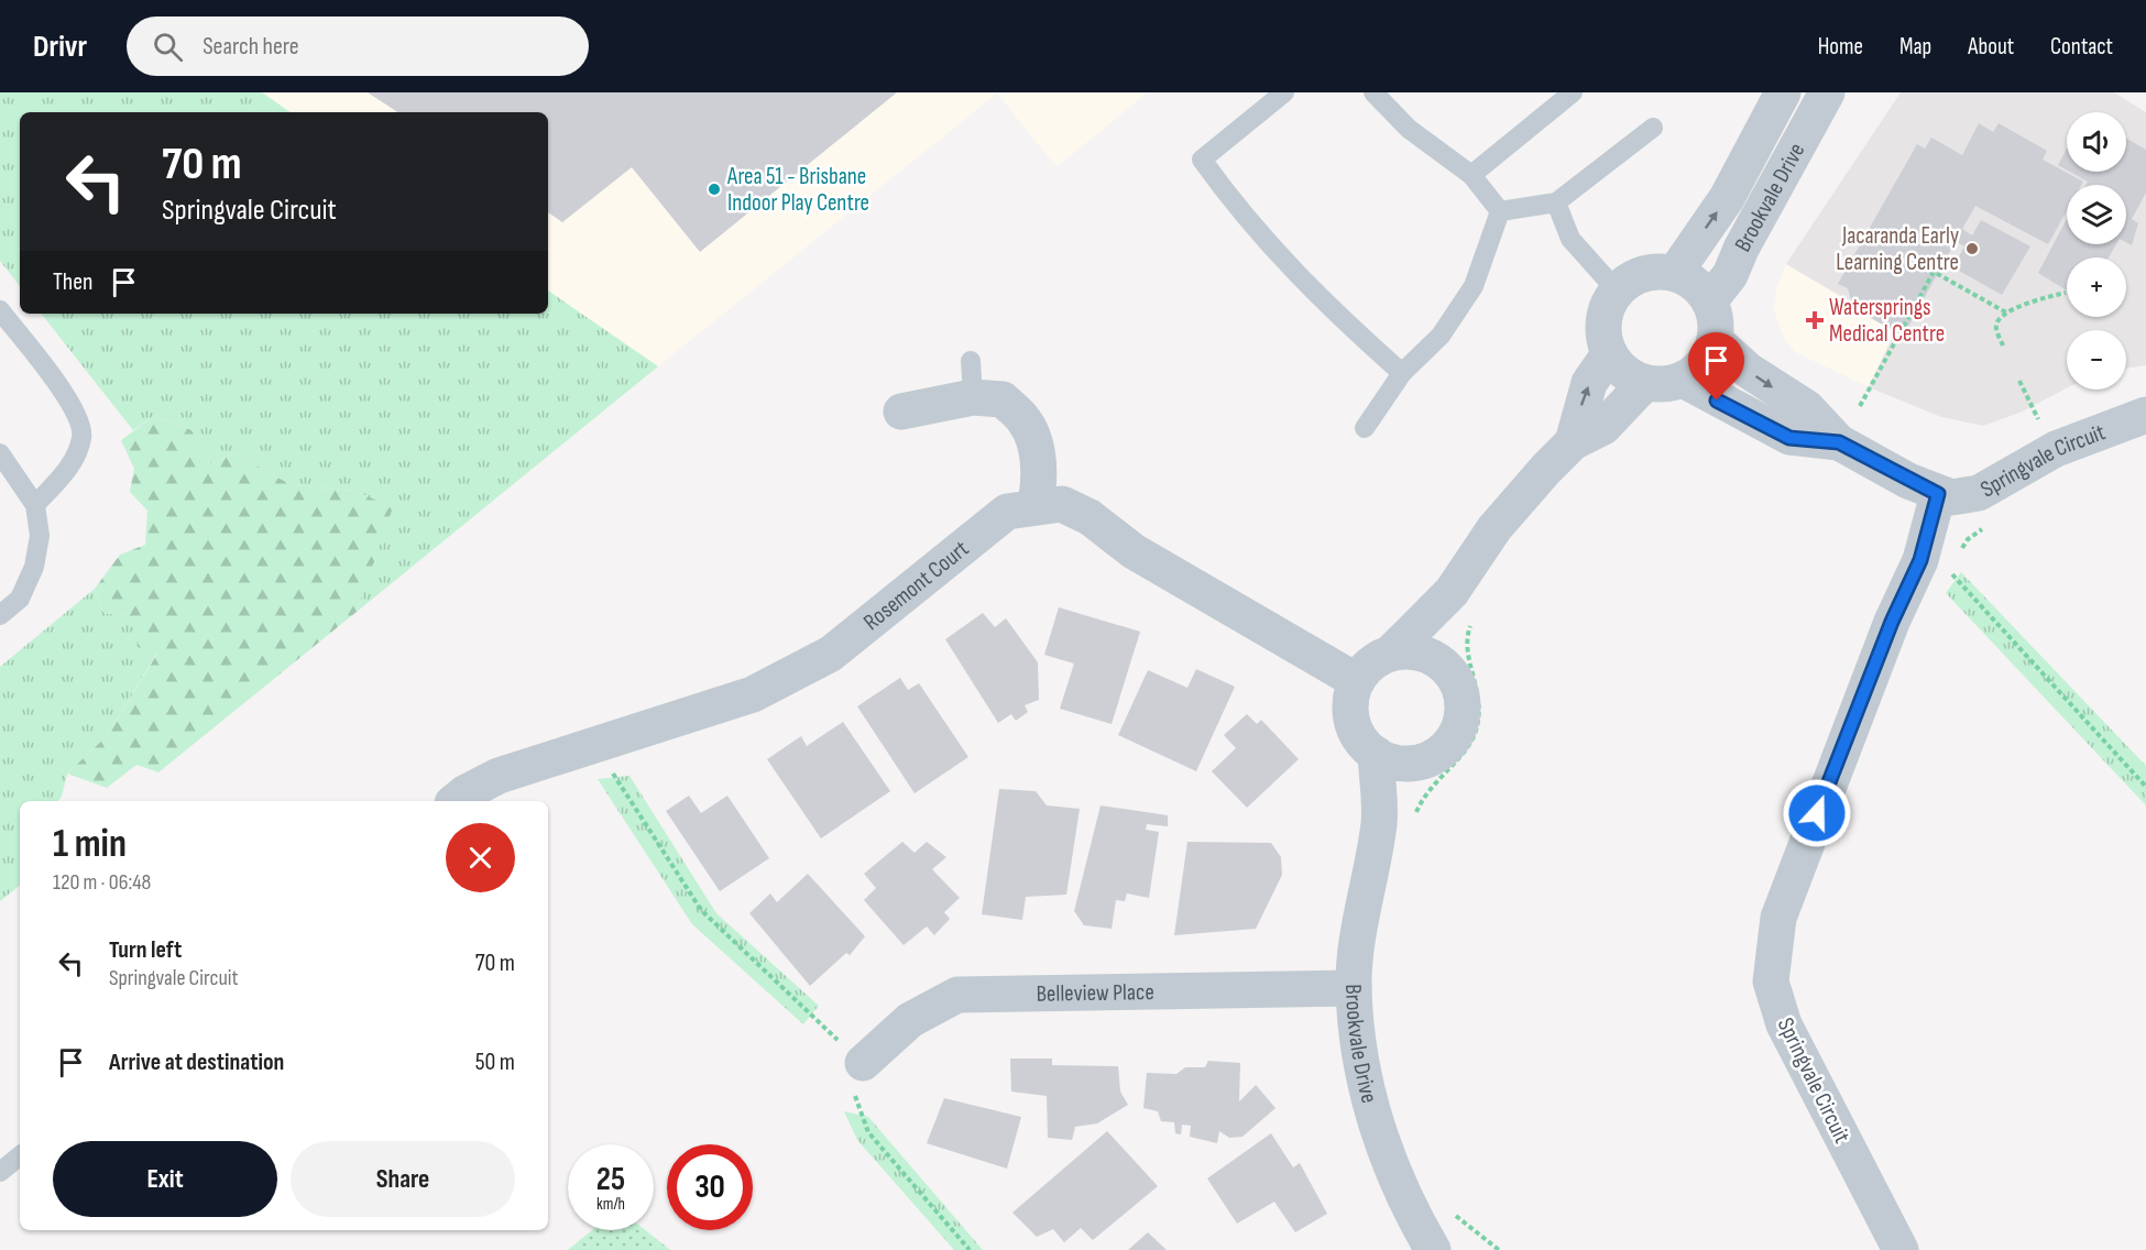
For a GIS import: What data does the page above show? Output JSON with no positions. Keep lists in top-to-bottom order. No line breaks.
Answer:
{"streets":{"street":["Brookvale Drive","Springvale Circuit","Rosemont Court","Belleview Place"]},"crossings":[["Brookvale Drive","Springvale Circuit"],["Brookvale Drive","Rosemont Court"],["Brookvale Drive","Belleview Place"]],"places":{"other":["Area 51 - Brisbane Indoor Play Centre","Jacaranda Early Learning Centre"],"health":["Watersprings Medical Centre"]},"page":{"header":"Drivr","search":"Search here","nav":["Home","Map","About","Contact"],"map_buttons":["+","−"],"turn":["70 m","Springvale Circuit"],"then":"Then","heading":["1 min","120 m · 06:48"],"list":[{"name":"Turn left","note":"Springvale Circuit","value":"70 m"},{"name":"Arrive at destination","value":"50 m"}],"buttons":["Exit","Share"],"speed":"25 km/h","limit":"30"}}
